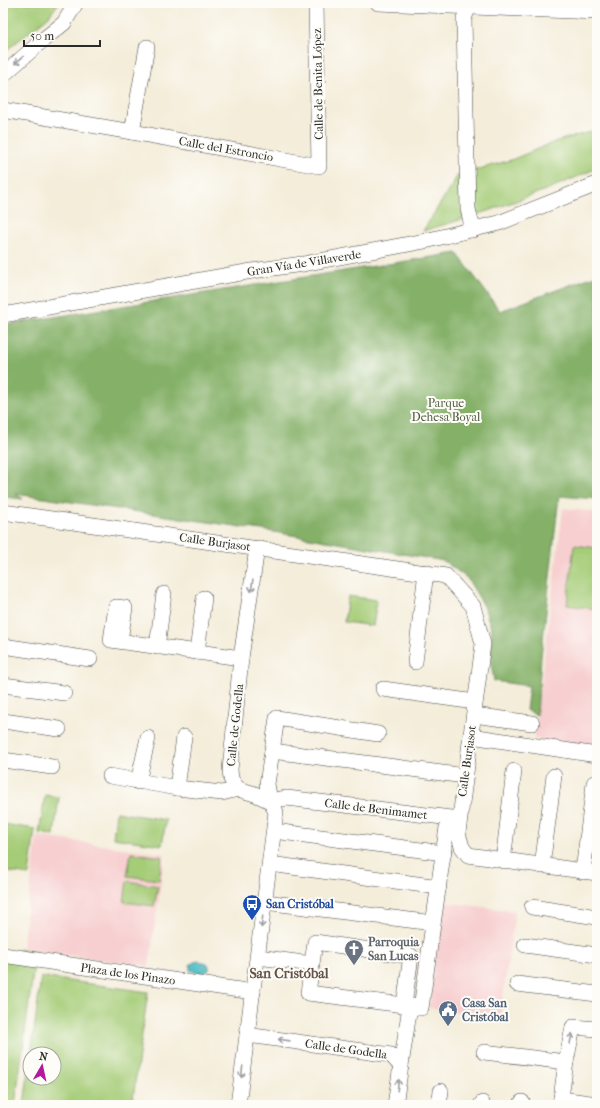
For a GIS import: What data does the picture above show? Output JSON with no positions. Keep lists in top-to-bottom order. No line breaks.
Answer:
{"streets":{"street":["Calle de Benita López","Calle del Estroncio","Gran Vía de Villaverde","Calle Burjasot","Calle de Godella","Calle de Benimamet","Plaza de los Pinazo"]},"crossings":[["Calle de Benita López","Calle del Estroncio"],["Calle Burjasot","Calle de Godella"],["Calle Burjasot","Calle de Benimamet"]],"districts":["San Cristóbal"],"parks":["Parque Dehesa Boyal"],"places":{"bus stop":["San Cristóbal"],"church":["Parroquia San Lucas"],"public building":["Casa San Cristóbal"]},"scale_bar":"50 m","north":"top"}
